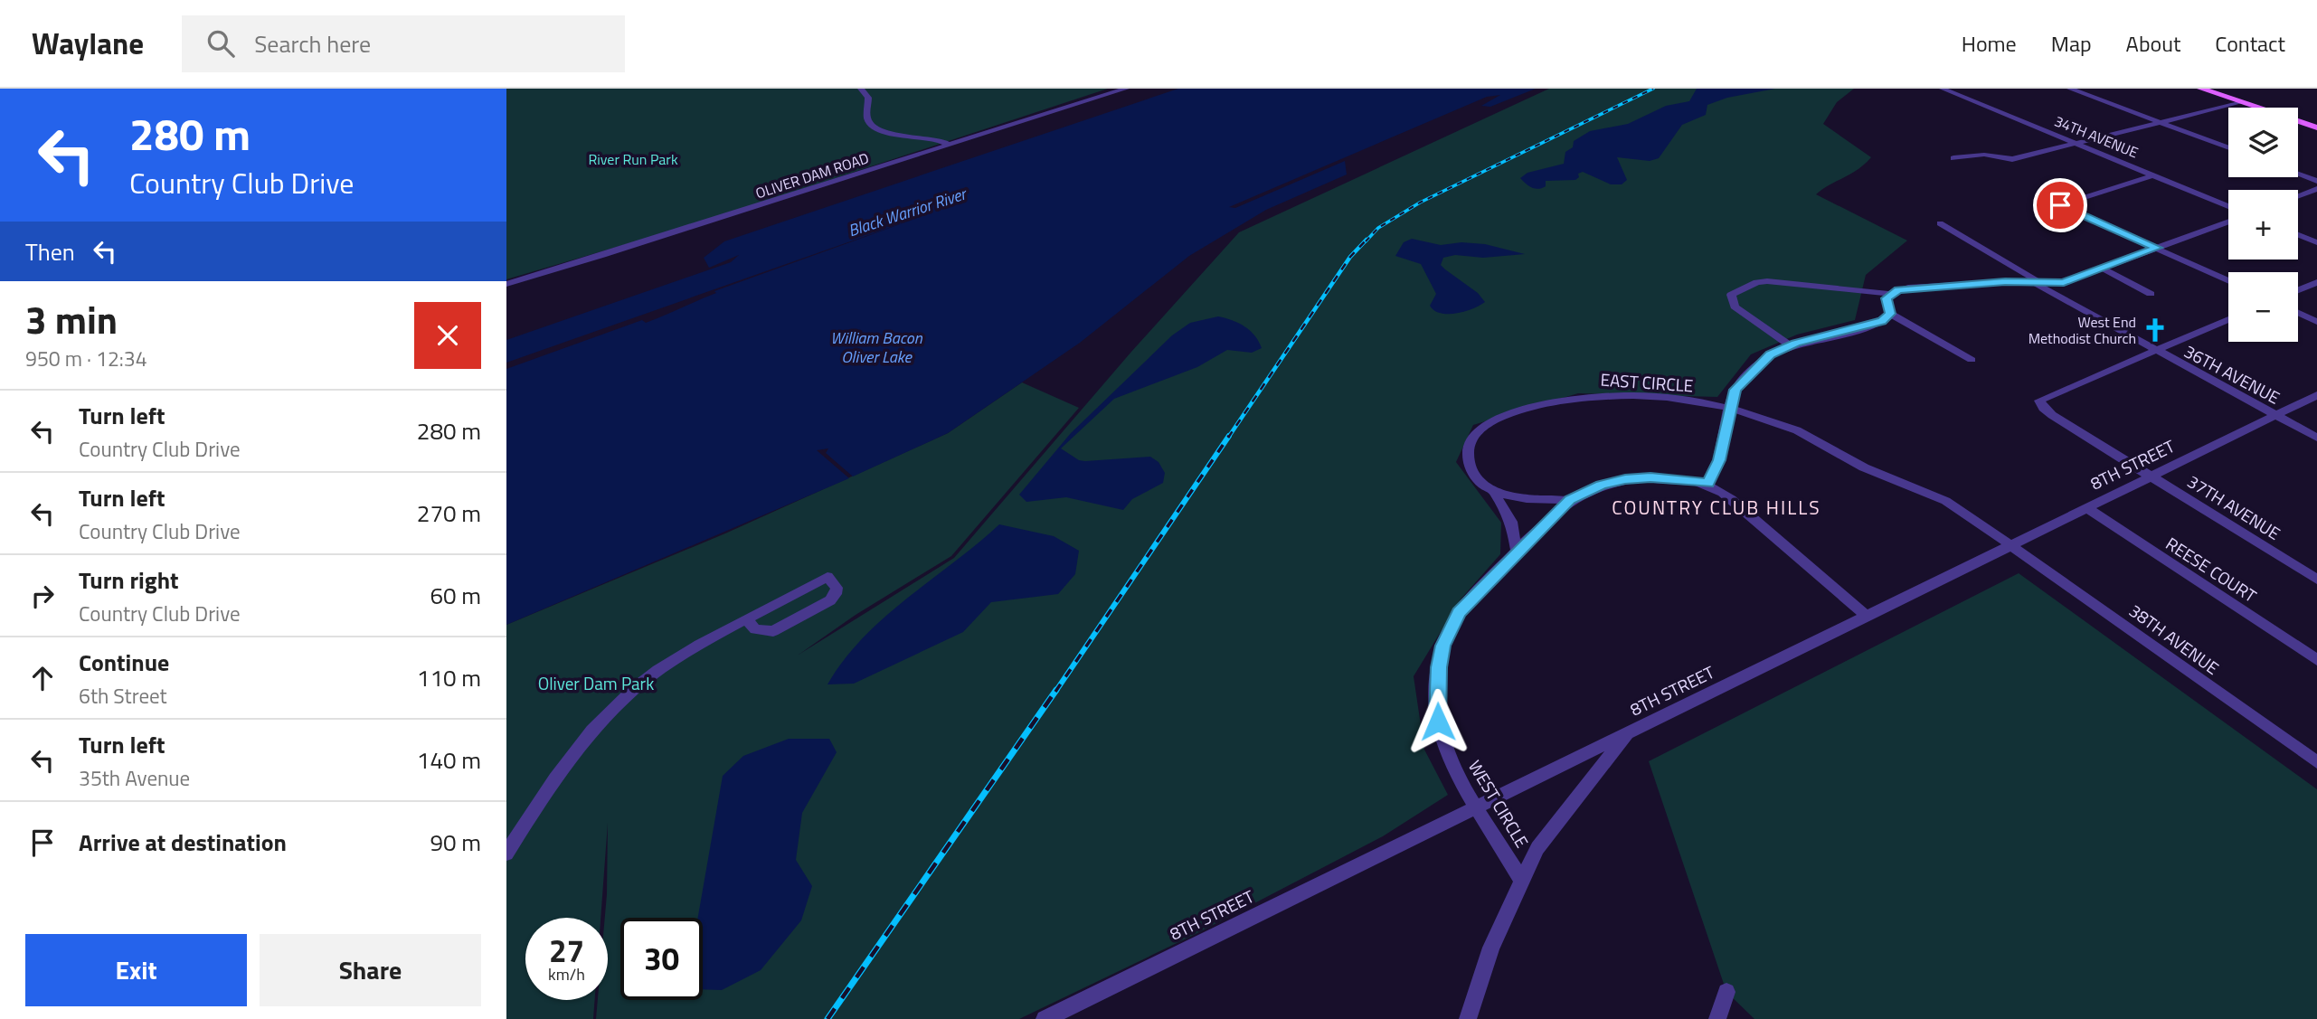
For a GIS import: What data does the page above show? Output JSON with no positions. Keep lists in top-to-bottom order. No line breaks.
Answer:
{"streets":{"street":["34TH AVENUE","OLIVER DAM ROAD","36TH AVENUE","EAST CIRCLE","8TH STREET","37TH AVENUE","REESE COURT","38TH AVENUE","WEST CIRCLE"]},"crossings":[["36TH AVENUE","8TH STREET"],["36TH AVENUE","37TH AVENUE"],["EAST CIRCLE","8TH STREET"],["EAST CIRCLE","38TH AVENUE"],["EAST CIRCLE","WEST CIRCLE"],["8TH STREET","37TH AVENUE"],["8TH STREET","REESE COURT"],["8TH STREET","38TH AVENUE"],["8TH STREET","WEST CIRCLE"]],"districts":["COUNTRY CLUB HILLS"],"water":["Black Warrior River","William Bacon Oliver Lake"],"parks":["River Run Park","Oliver Dam Park"],"places":{"church":["West End Methodist Church"]},"page":{"header":"Waylane","search":"Search here","nav":["Home","Map","About","Contact"],"turn":["280 m","Country Club Drive"],"map_buttons":["+","−"],"then":"Then","heading":["3 min","950 m · 12:34"],"list":[{"name":"Turn left","note":"Country Club Drive","value":"280 m"},{"name":"Turn left","note":"Country Club Drive","value":"270 m"},{"name":"Turn right","note":"Country Club Drive","value":"60 m"},{"name":"Continue","note":"6th Street","value":"110 m"},{"name":"Turn left","note":"35th Avenue","value":"140 m"},{"name":"Arrive at destination","value":"90 m"}],"speed":"27 km/h","limit":"30","buttons":["Exit","Share"]}}
